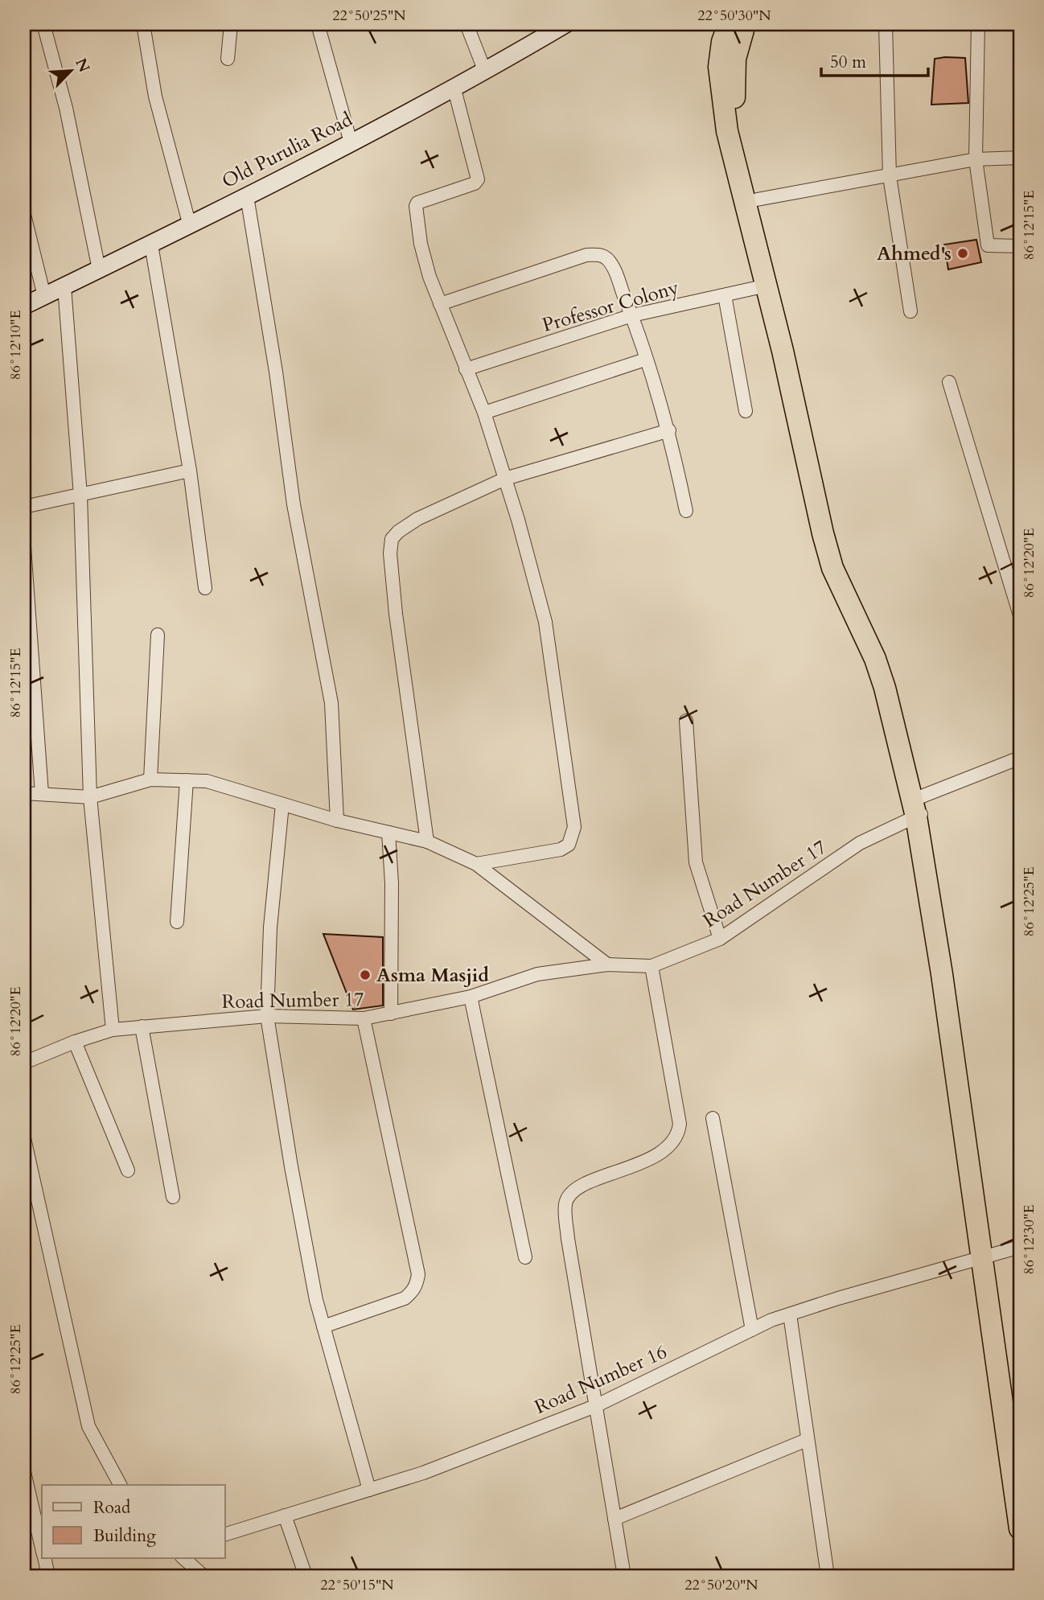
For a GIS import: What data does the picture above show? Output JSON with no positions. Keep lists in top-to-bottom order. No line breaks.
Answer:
{"streets":{"main road":["Old Purulia Road"],"street":["Professor Colony","Road Number 17","Road Number 16"]},"places":["Ahmed's","Asma Masjid"],"legend":["Road","Building"],"scale_bar":"50 m","north":"top right","coordinates":["22°50'25\"N","22°50'30\"N","86°12'15\"E","86°12'10\"E","86°12'20\"E","86°12'25\"E","86°12'30\"E","22°50'15\"N","22°50'20\"N"]}
